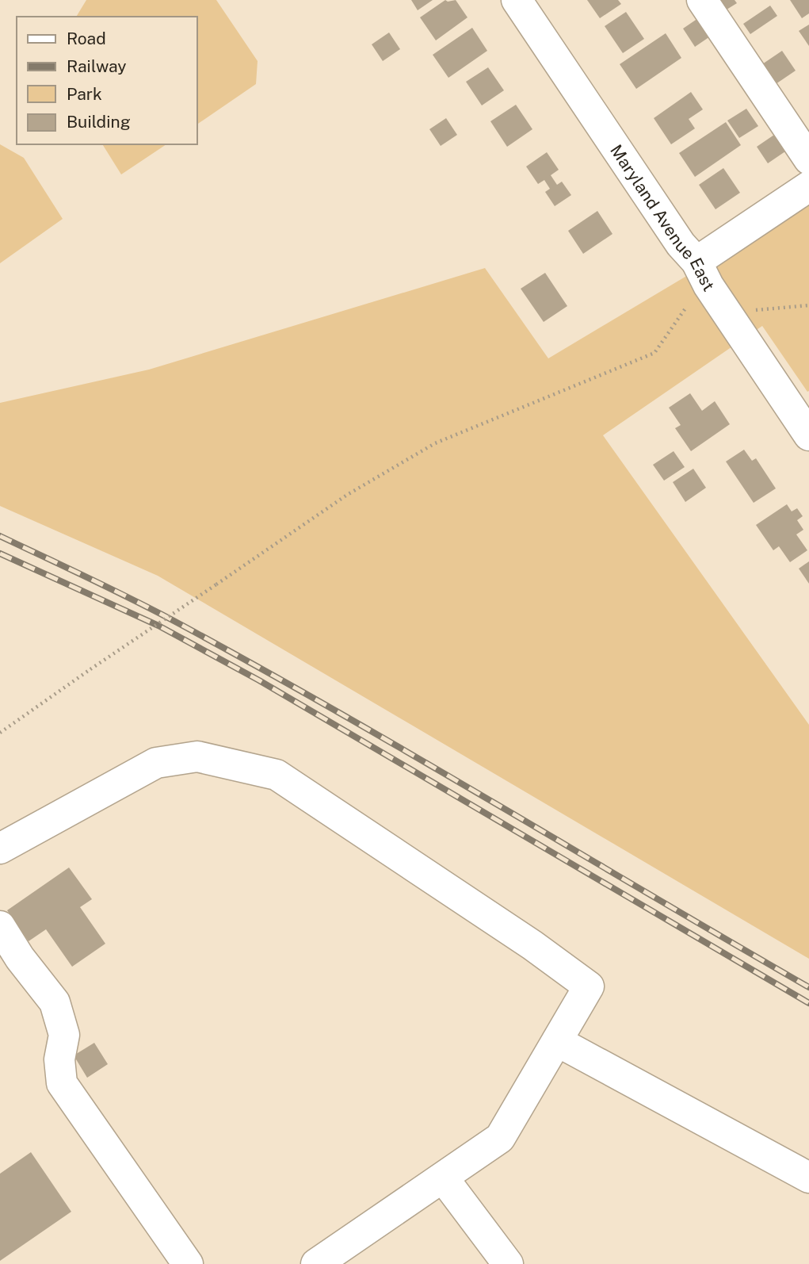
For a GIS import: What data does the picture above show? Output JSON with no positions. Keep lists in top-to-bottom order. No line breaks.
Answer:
{"streets":{"street":["Maryland Avenue East"]},"legend":["Road","Railway","Park","Building"]}
